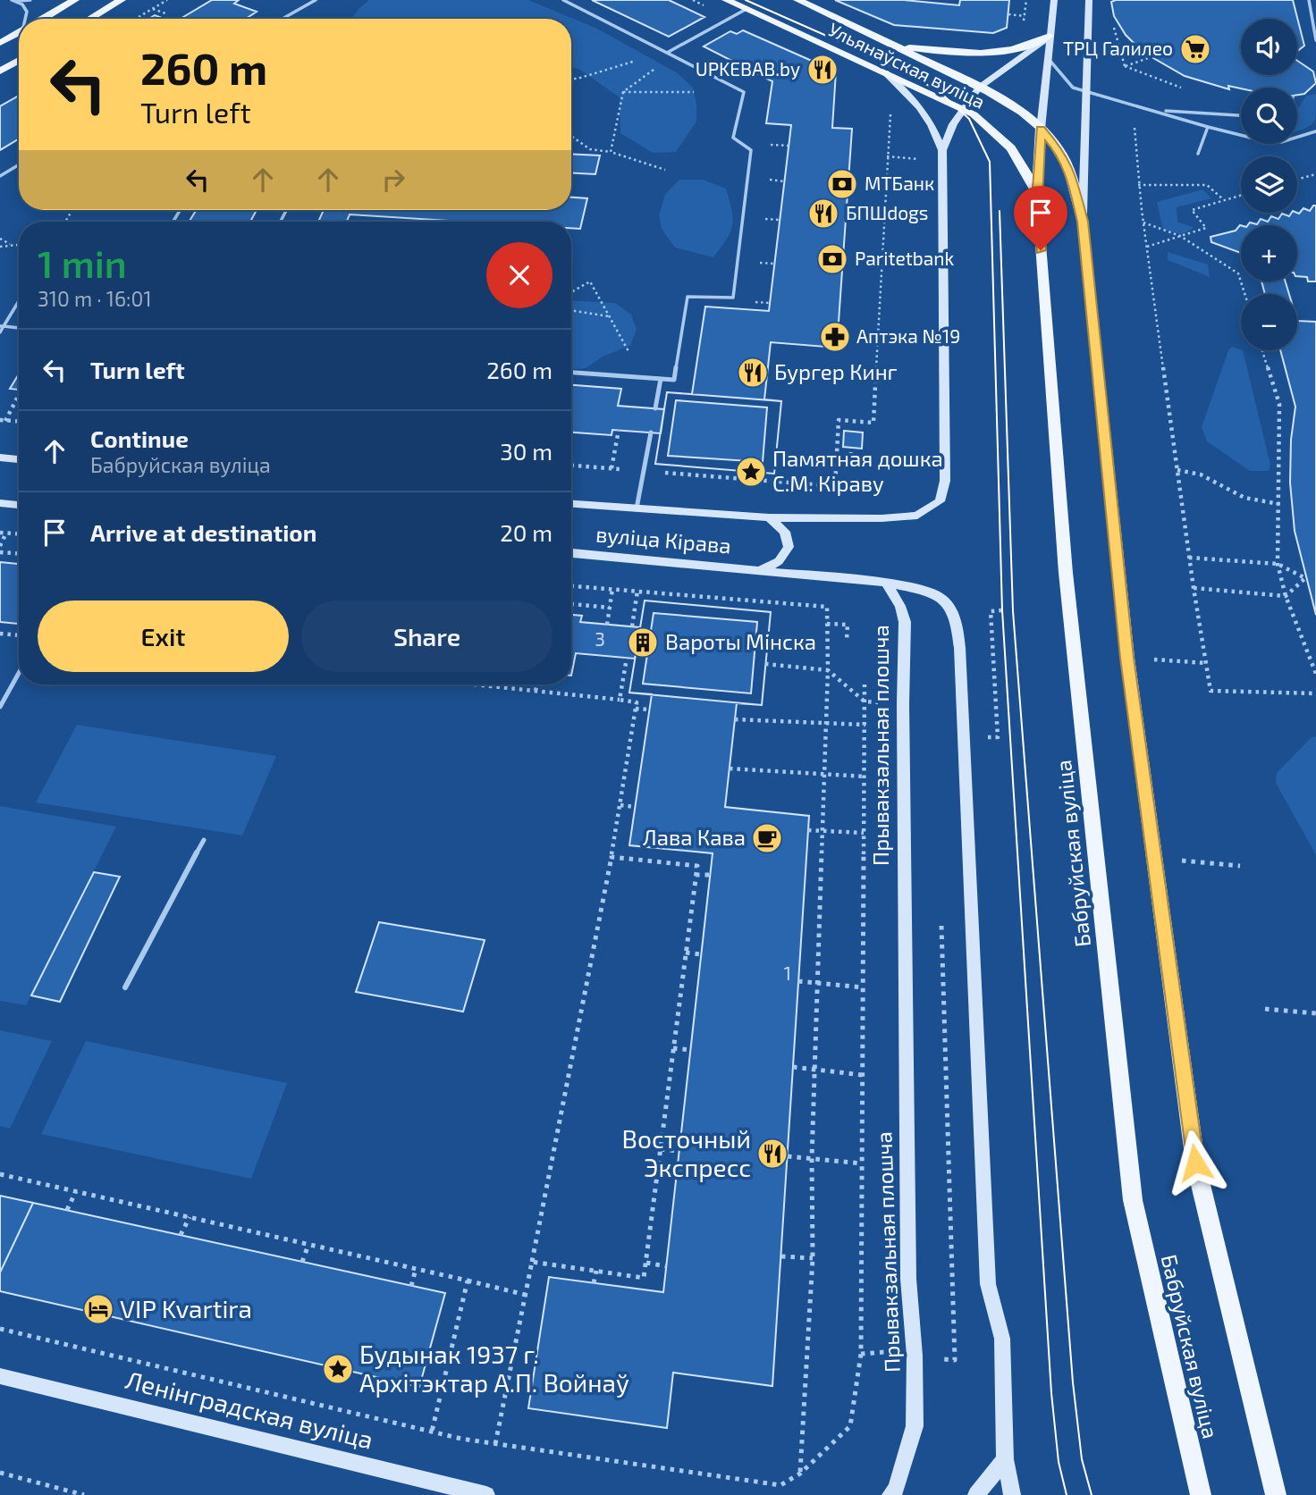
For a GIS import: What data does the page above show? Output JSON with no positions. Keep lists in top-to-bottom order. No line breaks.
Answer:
{"streets":{"main road":["Ульянаўская вуліца","Бабруйская вуліца"],"street":["вуліца Кірава","Прывакзальная плошча","Ленінградская вуліца"]},"crossings":[["Ульянаўская вуліца","Бабруйская вуліца"],["вуліца Кірава","Прывакзальная плошча"]],"places":{"supermarket":["ТРЦ Галилео"],"restaurant":["UPKEBAB.by","БПШdogs","Бургер Кинг","Восточный Экспресс"],"bank":["МТБанк","Paritetbank"],"pharmacy":["Аптэка №19"],"place":["Памятная дошка С.М. Кіраву","Будынак 1937 г. Архітэктар А.П. Войнаў"],"building":["Вароты Мінска"],"cafe":["Лава Кава"],"hotel":["VIP Kvartira"]},"house_numbers":["3","1"],"page":{"map_buttons":["+","−"],"turn":["260 m","Turn left"],"heading":["1 min","310 m · 16:01"],"list":[{"name":"Turn left","value":"260 m"},{"name":"Continue","note":"Бабруйская вуліца","value":"30 m"},{"name":"Arrive at destination","value":"20 m"}],"buttons":["Exit","Share"]}}
